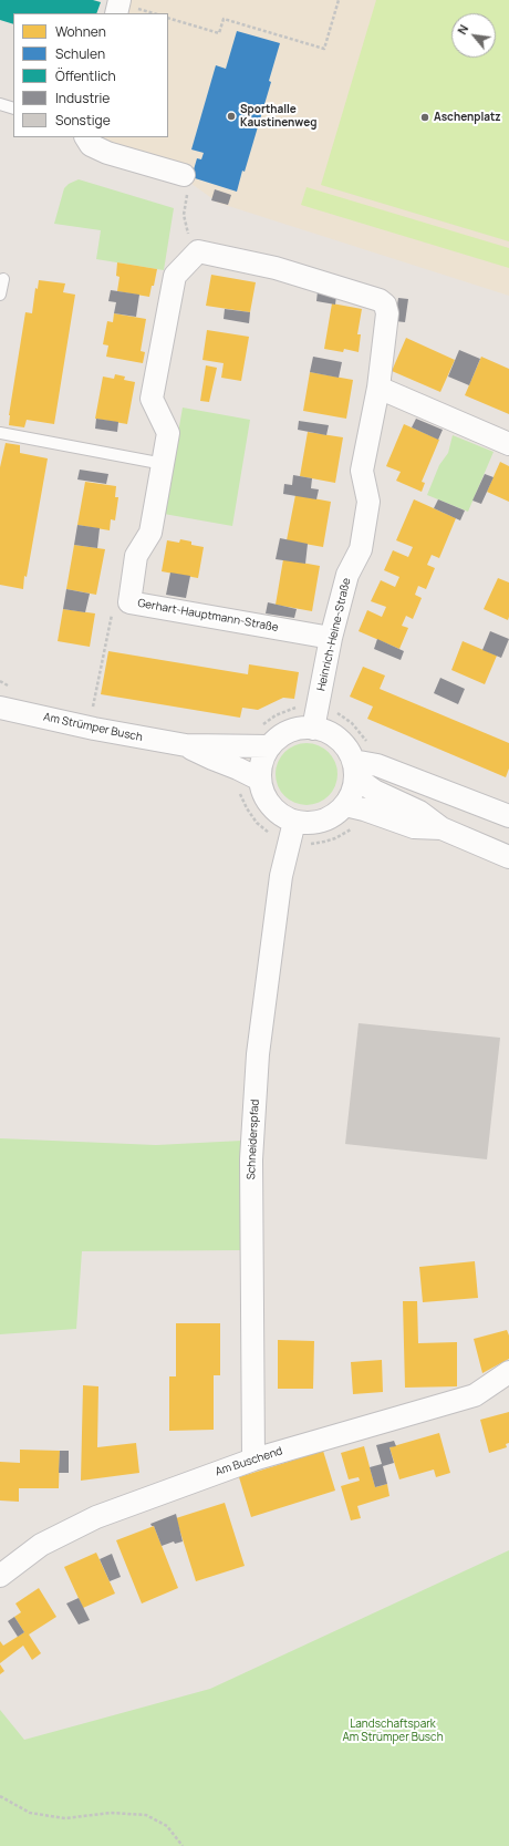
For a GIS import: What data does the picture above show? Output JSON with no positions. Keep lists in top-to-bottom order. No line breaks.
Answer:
{"streets":{"street":["Gerhart-Hauptmann-Straße","Heinrich-Heine-Straße","Am Strümper Busch","Schneiderspfad","Am Buschend"]},"crossings":[["Gerhart-Hauptmann-Straße","Heinrich-Heine-Straße"],["Heinrich-Heine-Straße","Am Strümper Busch"],["Heinrich-Heine-Straße","Schneiderspfad"],["Am Strümper Busch","Schneiderspfad"],["Schneiderspfad","Am Buschend"]],"parks":["Landschaftspark Am Strümper Busch"],"places":["Sporthalle Kaustinenweg","Aschenplatz"],"legend":["Wohnen","Schulen","Öffentlich","Industrie","Sonstige"],"north":"top left"}
